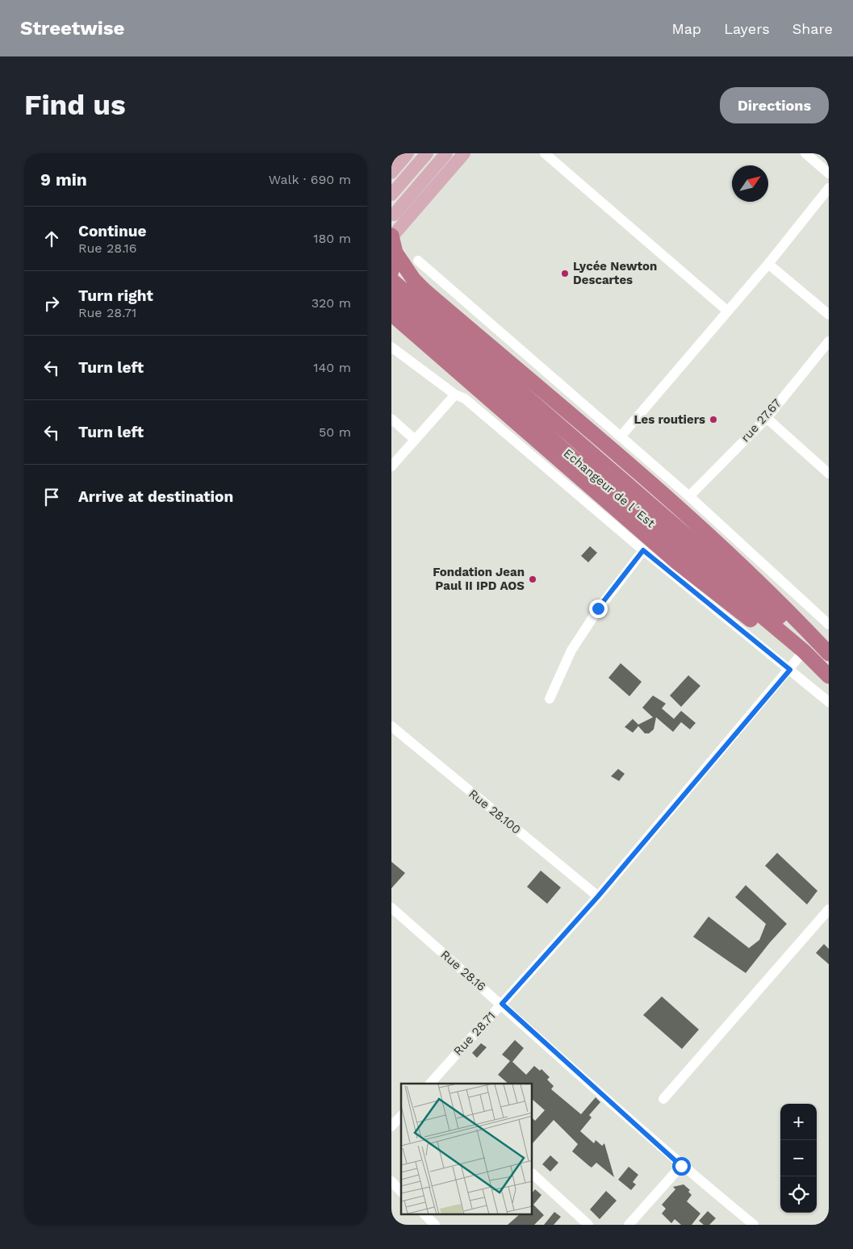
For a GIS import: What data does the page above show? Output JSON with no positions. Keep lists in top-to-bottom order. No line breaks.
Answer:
{"streets":{"highway":["Echangeur de l´Est"],"street":["rue 27.67","Rue 28.100","Rue 28.16","Rue 28.71"]},"crossings":[["Echangeur de l´Est","Rue 28.71"],["Rue 28.100","Rue 28.71"],["Rue 28.16","Rue 28.71"]],"places":["Lycée Newton Descartes","Les routiers","Fondation Jean Paul II IPD AOS"],"north":"top right","page":{"header":"Streetwise","nav":["Map","Layers","Share"],"buttons":"Directions","title":"Find us","heading":["9 min","Walk · 690 m"],"list":[["Continue","Rue 28.16","180 m"],["Turn right","Rue 28.71","320 m"],["Turn left","140 m"],["Turn left","50 m"],"Arrive at destination"],"map_buttons":["+","−"]}}
